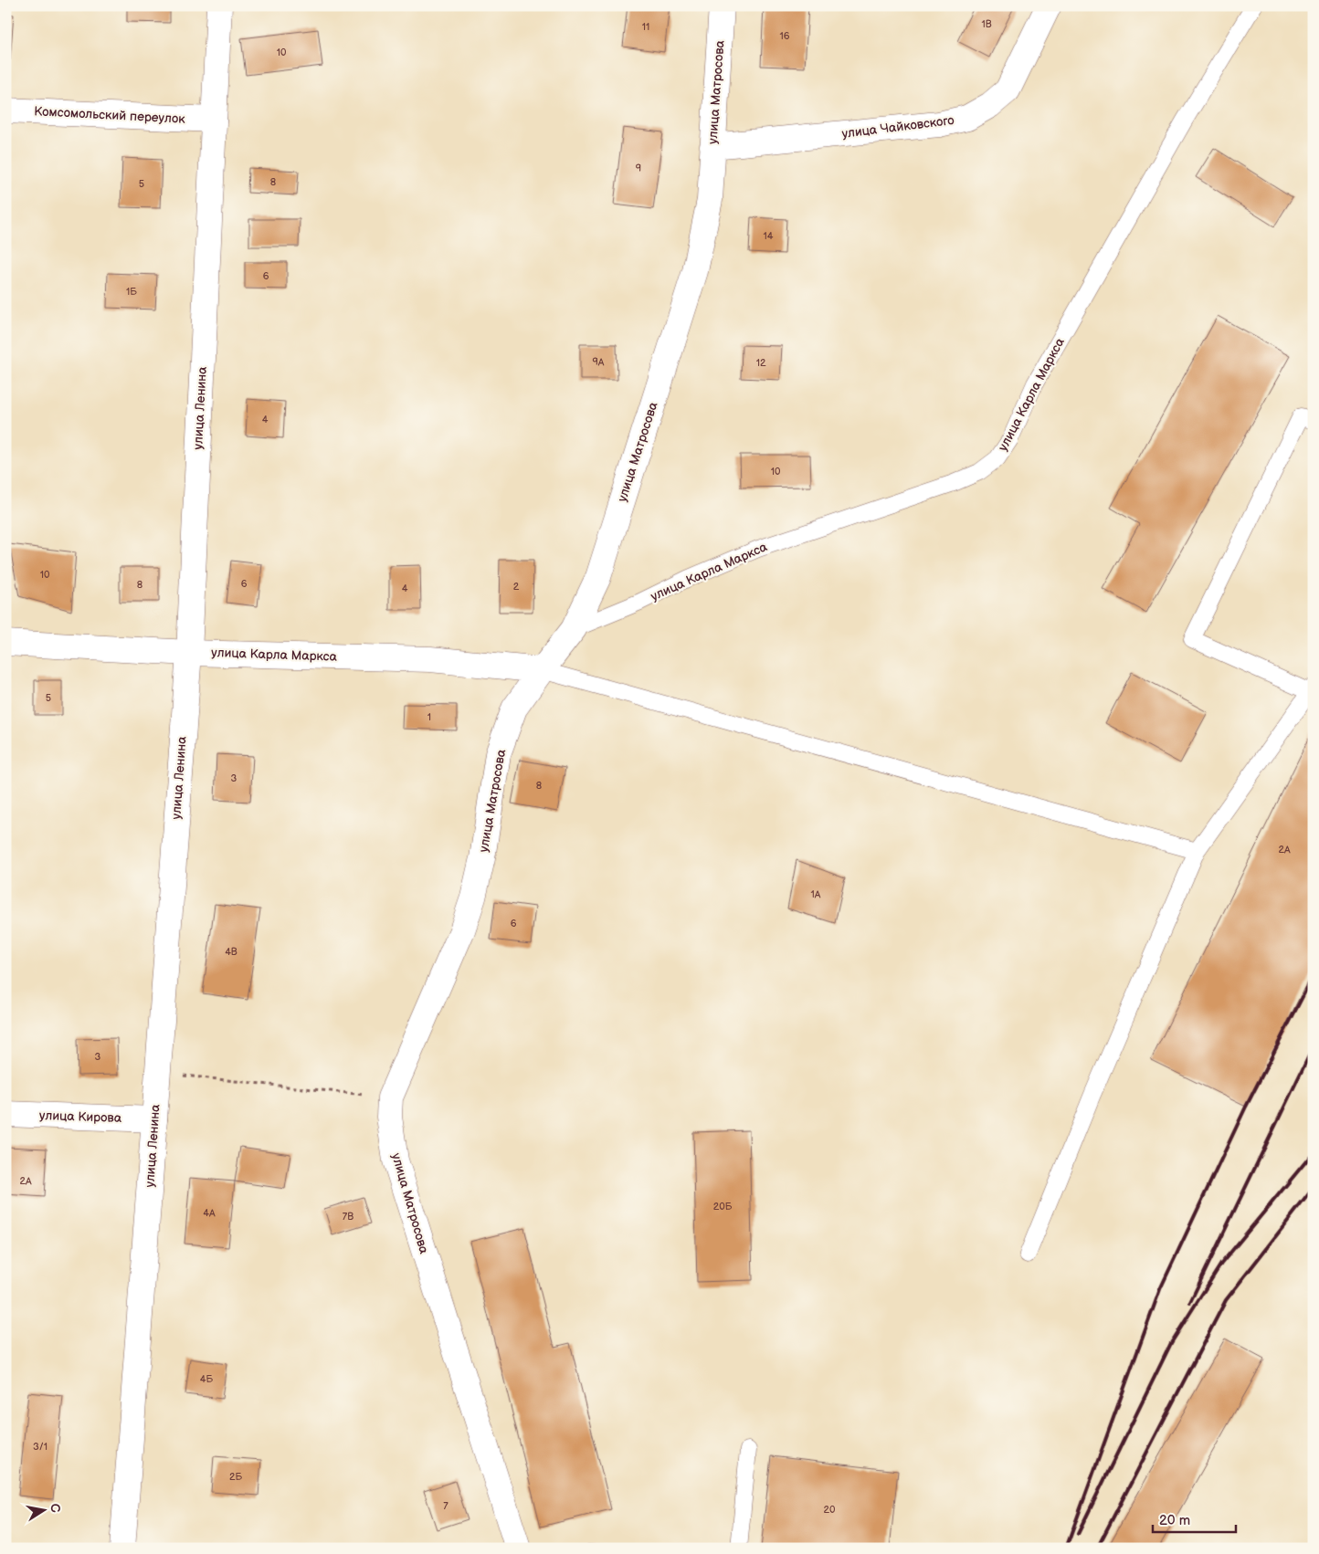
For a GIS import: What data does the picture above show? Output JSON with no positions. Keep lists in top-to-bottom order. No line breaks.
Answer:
{"streets":{"street":["улица Матросова","Комсомольский переулок","улица Чайковского","улица Карла Маркса","улица Ленина","улица Кирова"]},"crossings":[["улица Матросова","улица Чайковского"],["улица Матросова","улица Карла Маркса"],["Комсомольский переулок","улица Ленина"],["улица Карла Маркса","улица Ленина"],["улица Ленина","улица Кирова"]],"house_numbers":["1В","11","16","10","9","8","5","14","6","1Б","9А","12","4","10","10","6","8","2","4","5","1","3","8","2А","1А","6","4В","3","2А","20Б","4А","7В","4Б","3/1","2Б","7","20"],"scale_bar":"20 m","north":"right"}
